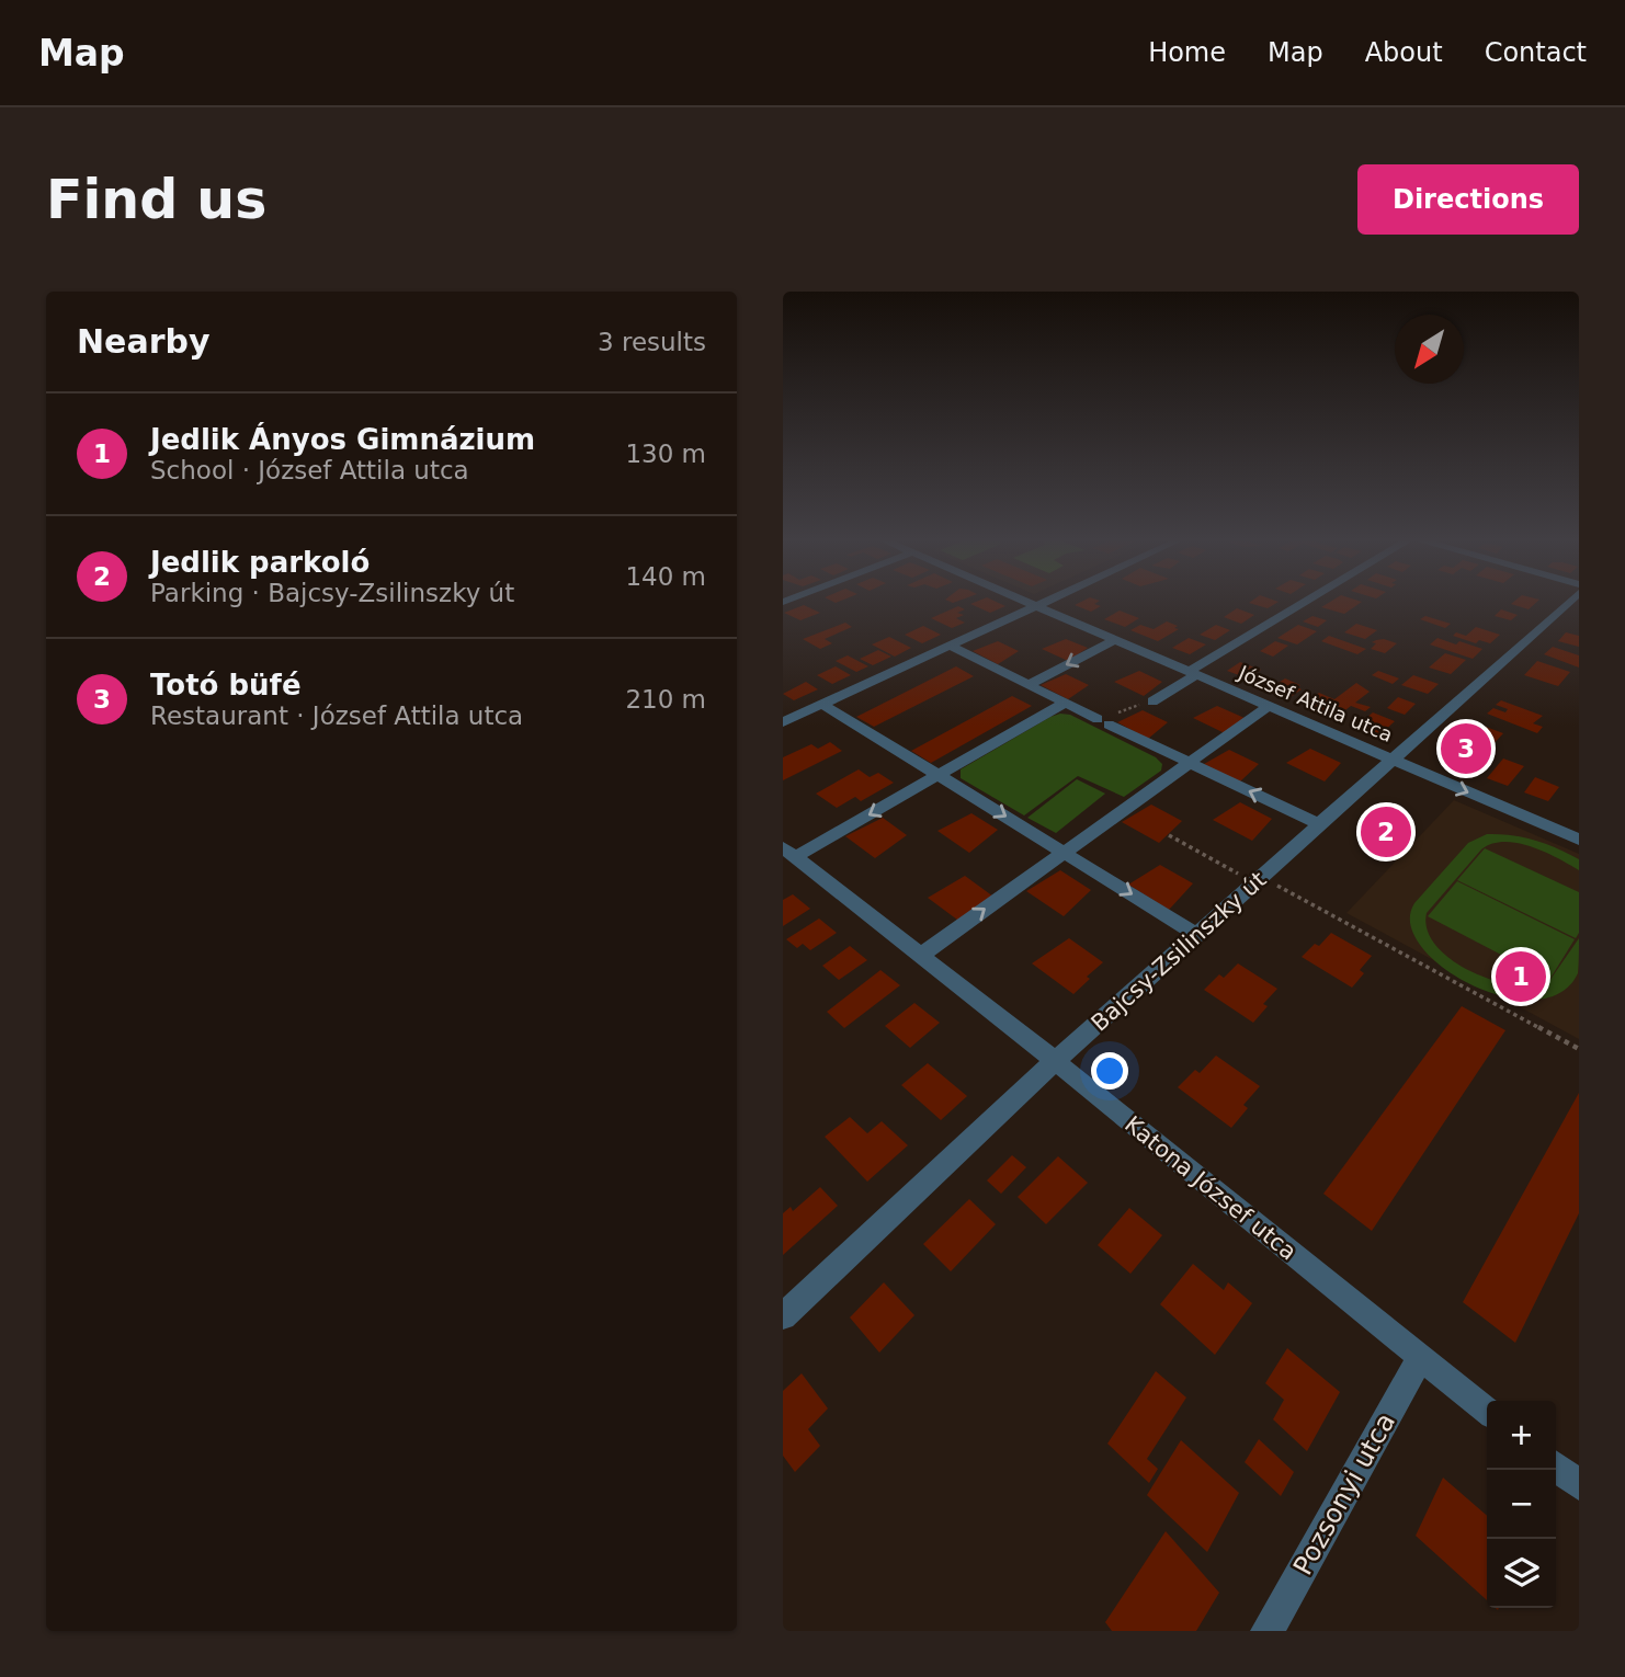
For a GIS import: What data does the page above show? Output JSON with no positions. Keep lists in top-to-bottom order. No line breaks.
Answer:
{"streets":{"street":["József Attila utca","Bajcsy-Zsilinszky út","Katona József utca","Pozsonyi utca"]},"crossings":[["József Attila utca","Bajcsy-Zsilinszky út"],["Bajcsy-Zsilinszky út","Katona József utca"],["Katona József utca","Pozsonyi utca"]],"north":"bottom left","page":{"header":"Map","nav":["Home","Map","About","Contact"],"buttons":"Directions","title":"Find us","heading":["Nearby","3 results"],"list":[{"mark":"1","name":"Jedlik Ányos Gimnázium","note":"School · József Attila utca","value":"130 m"},{"mark":"2","name":"Jedlik parkoló","note":"Parking · Bajcsy-Zsilinszky út","value":"140 m"},{"mark":"3","name":"Totó büfé","note":"Restaurant · József Attila utca","value":"210 m"}],"pins":["3","2","1"],"map_buttons":["+","−"]}}
